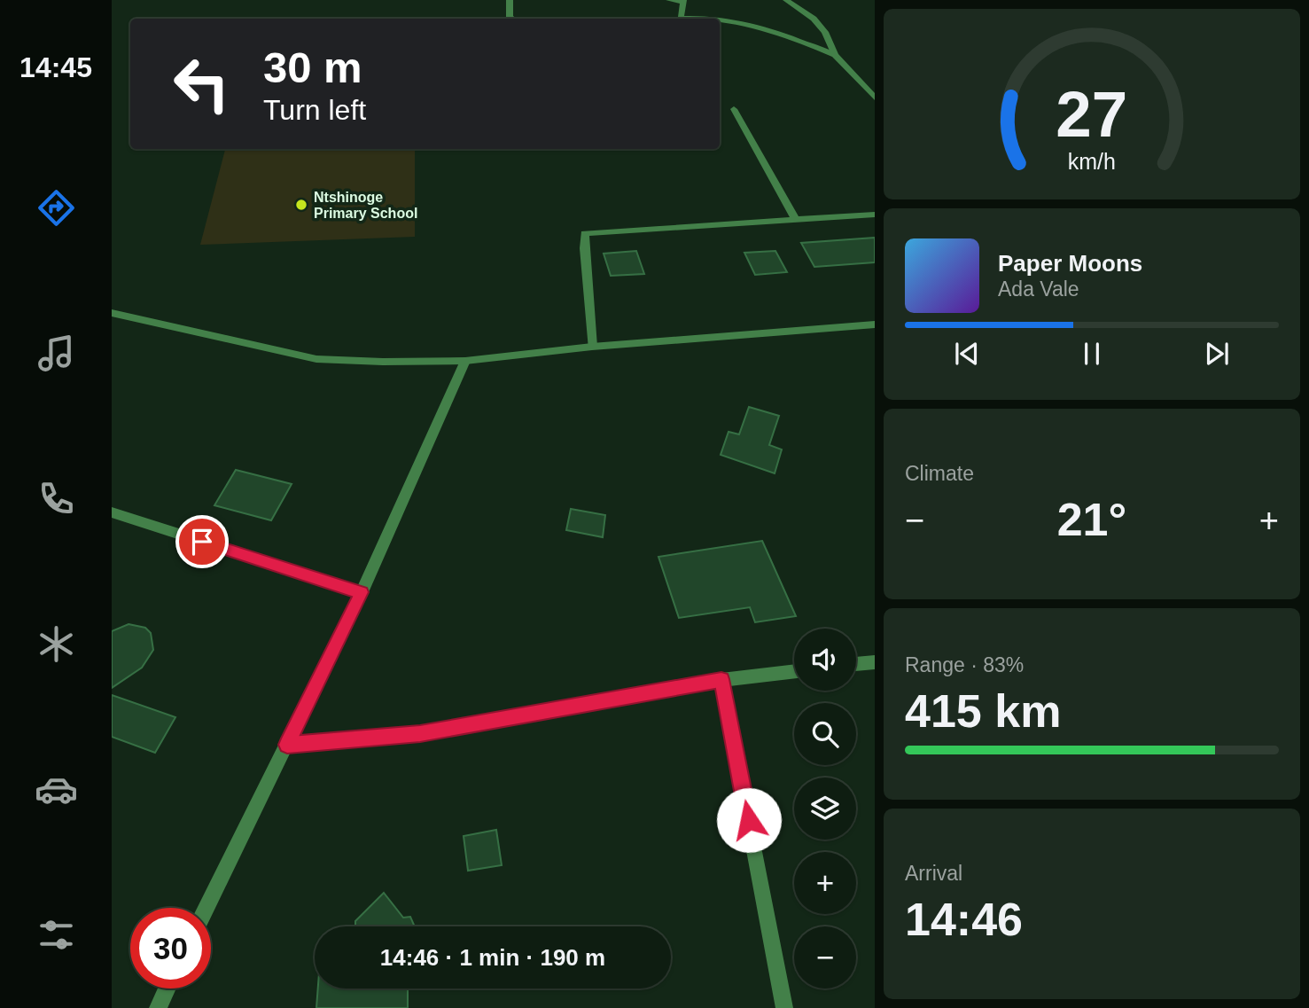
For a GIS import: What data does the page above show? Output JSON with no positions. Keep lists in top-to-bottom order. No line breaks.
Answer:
{"places":["Ntshinoge Primary School"],"page":{"tabs":"14:45","turn":["30 m","Turn left"],"song":["Paper Moons","Ada Vale"],"tile":["Climate",["Range · 83%","415 km"],["Arrival","14:46"]],"heat":["−","21°","+"],"map_buttons":["+","−"],"limit":"30","trip":"14:46 · 1 min · 190 m","gauge":["27","km/h"]}}
